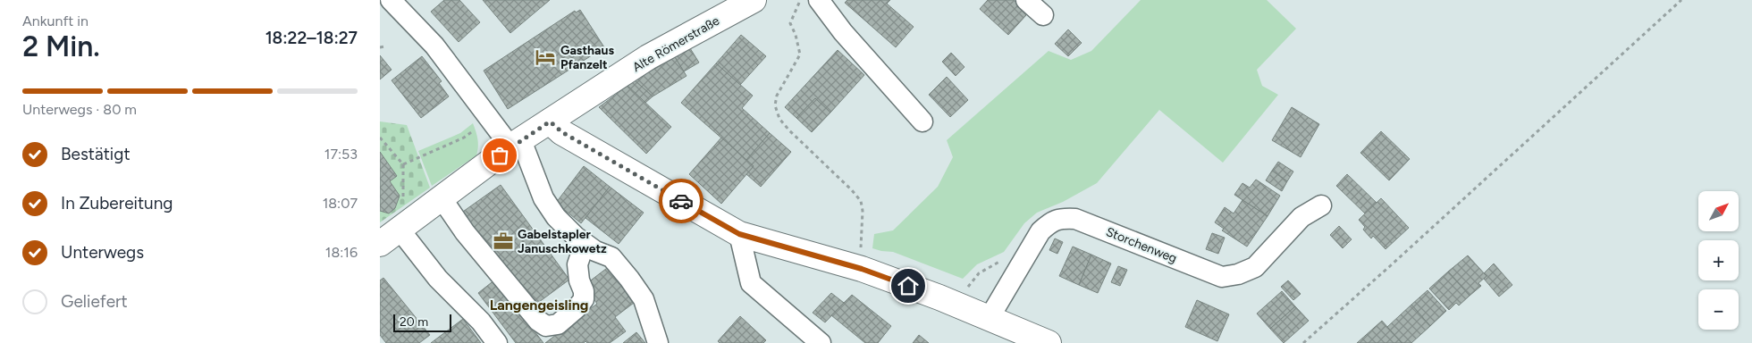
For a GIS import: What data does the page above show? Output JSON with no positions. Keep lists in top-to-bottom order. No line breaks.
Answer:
{"streets":{"main road":["Alte Römerstraße"],"street":["Storchenweg"]},"districts":["Langengeisling"],"places":{"hotel":["Gasthaus Pfanzelt"],"office":["Gabelstapler Januschkowetz"]},"scale_bar":"20 m","north":"top right","page":{"heading":["2 Min.","Ankunft in","18:22–18:27"],"bar":"Unterwegs · 80 m","list":[["Bestätigt","17:53"],["In Zubereitung","18:07"],["Unterwegs","18:16"],"Geliefert"],"map_buttons":["+","−"],"scale":"20 m"}}
